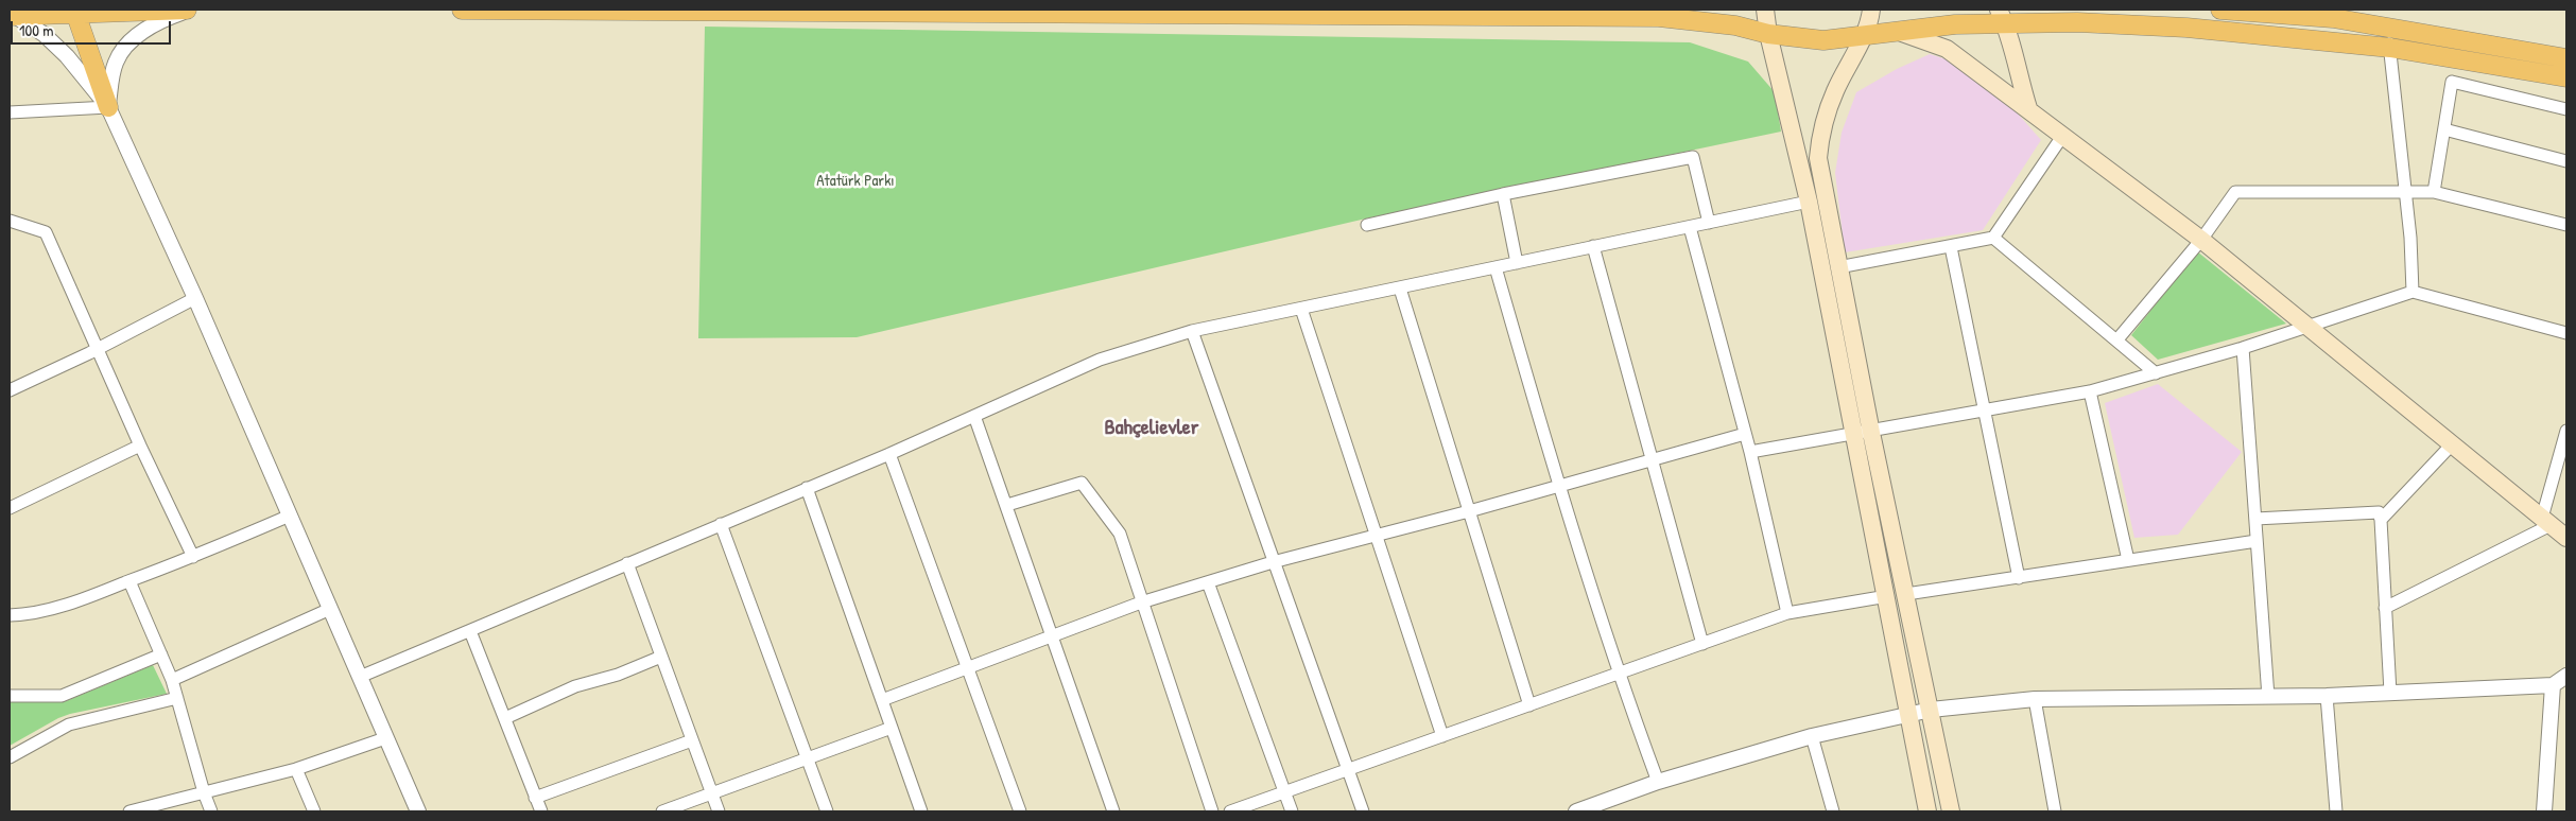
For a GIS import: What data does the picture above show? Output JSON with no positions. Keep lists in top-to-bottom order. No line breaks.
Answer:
{"districts":["Bahçelievler"],"parks":["Atatürk Parkı"],"scale_bar":"100 m"}
